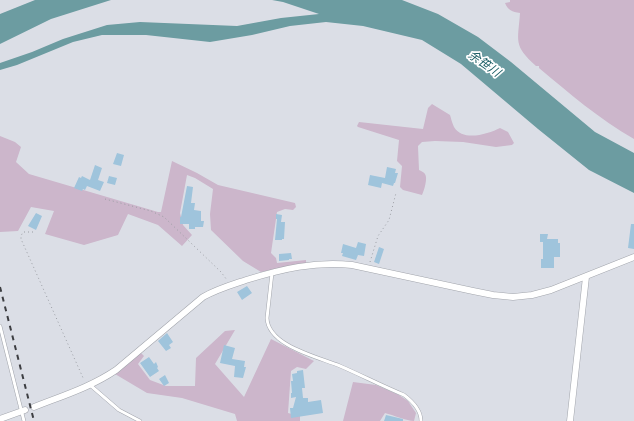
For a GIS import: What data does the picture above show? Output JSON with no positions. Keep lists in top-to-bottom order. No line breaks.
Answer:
{"water":["余笹川"]}
